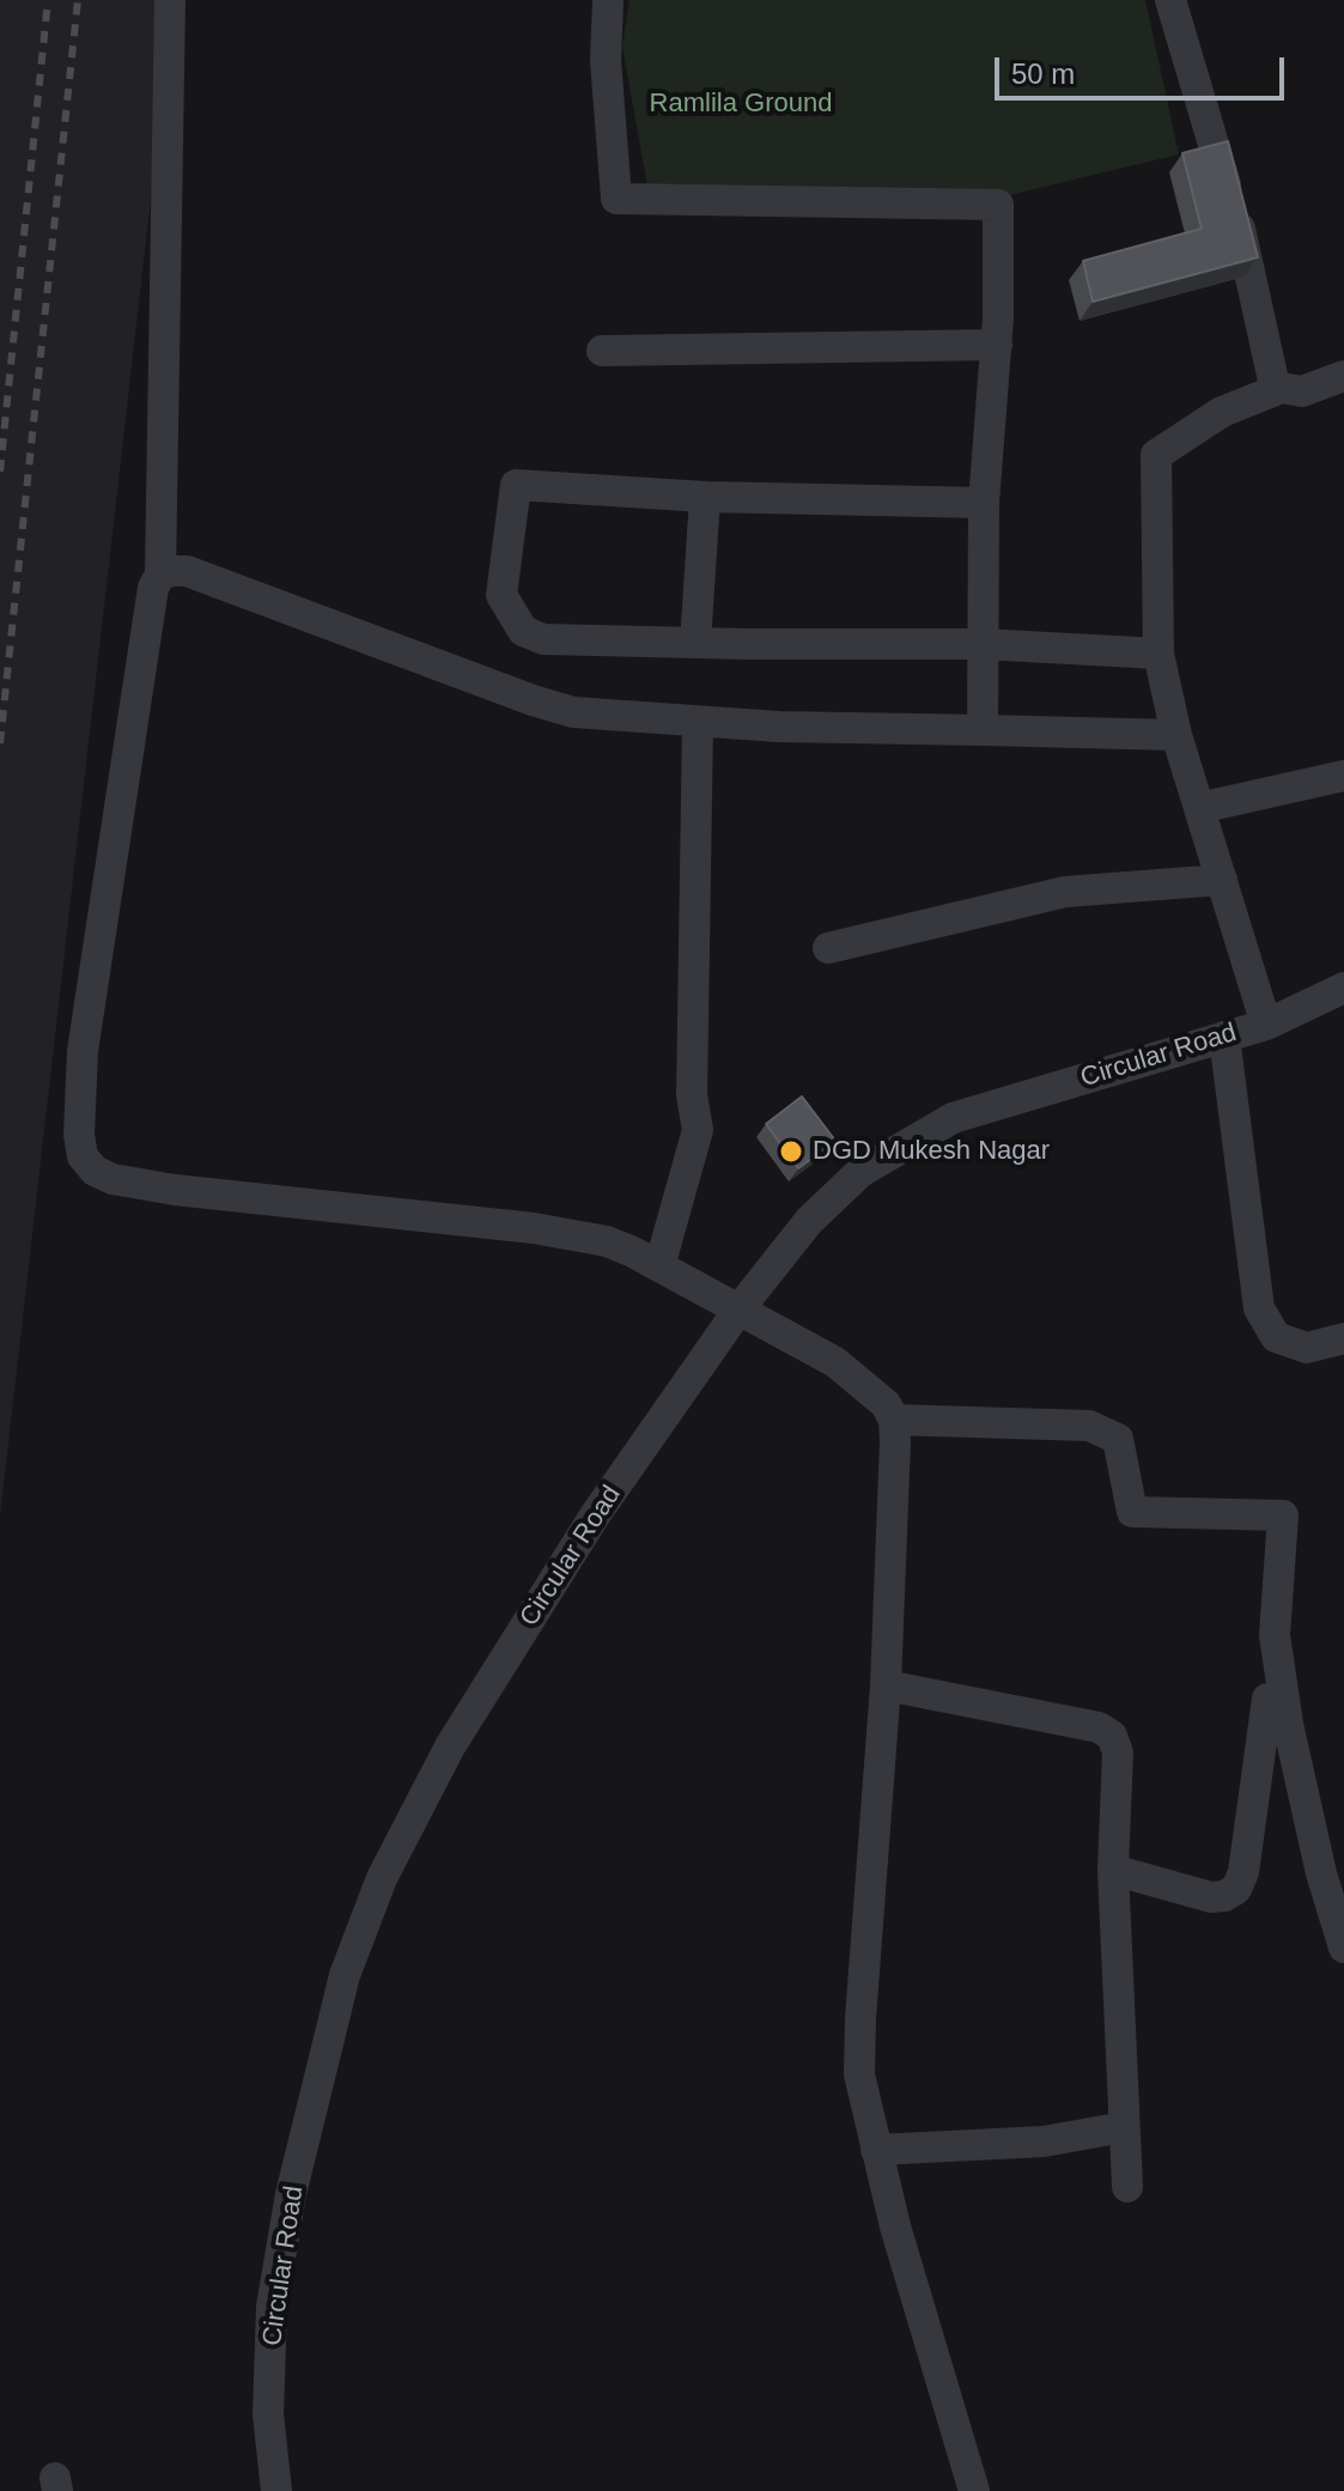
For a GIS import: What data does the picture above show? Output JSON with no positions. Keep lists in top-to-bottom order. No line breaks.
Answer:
{"streets":{"street":["Circular Road"]},"parks":["Ramlila Ground"],"places":["DGD Mukesh Nagar"],"scale_bar":"50 m"}
